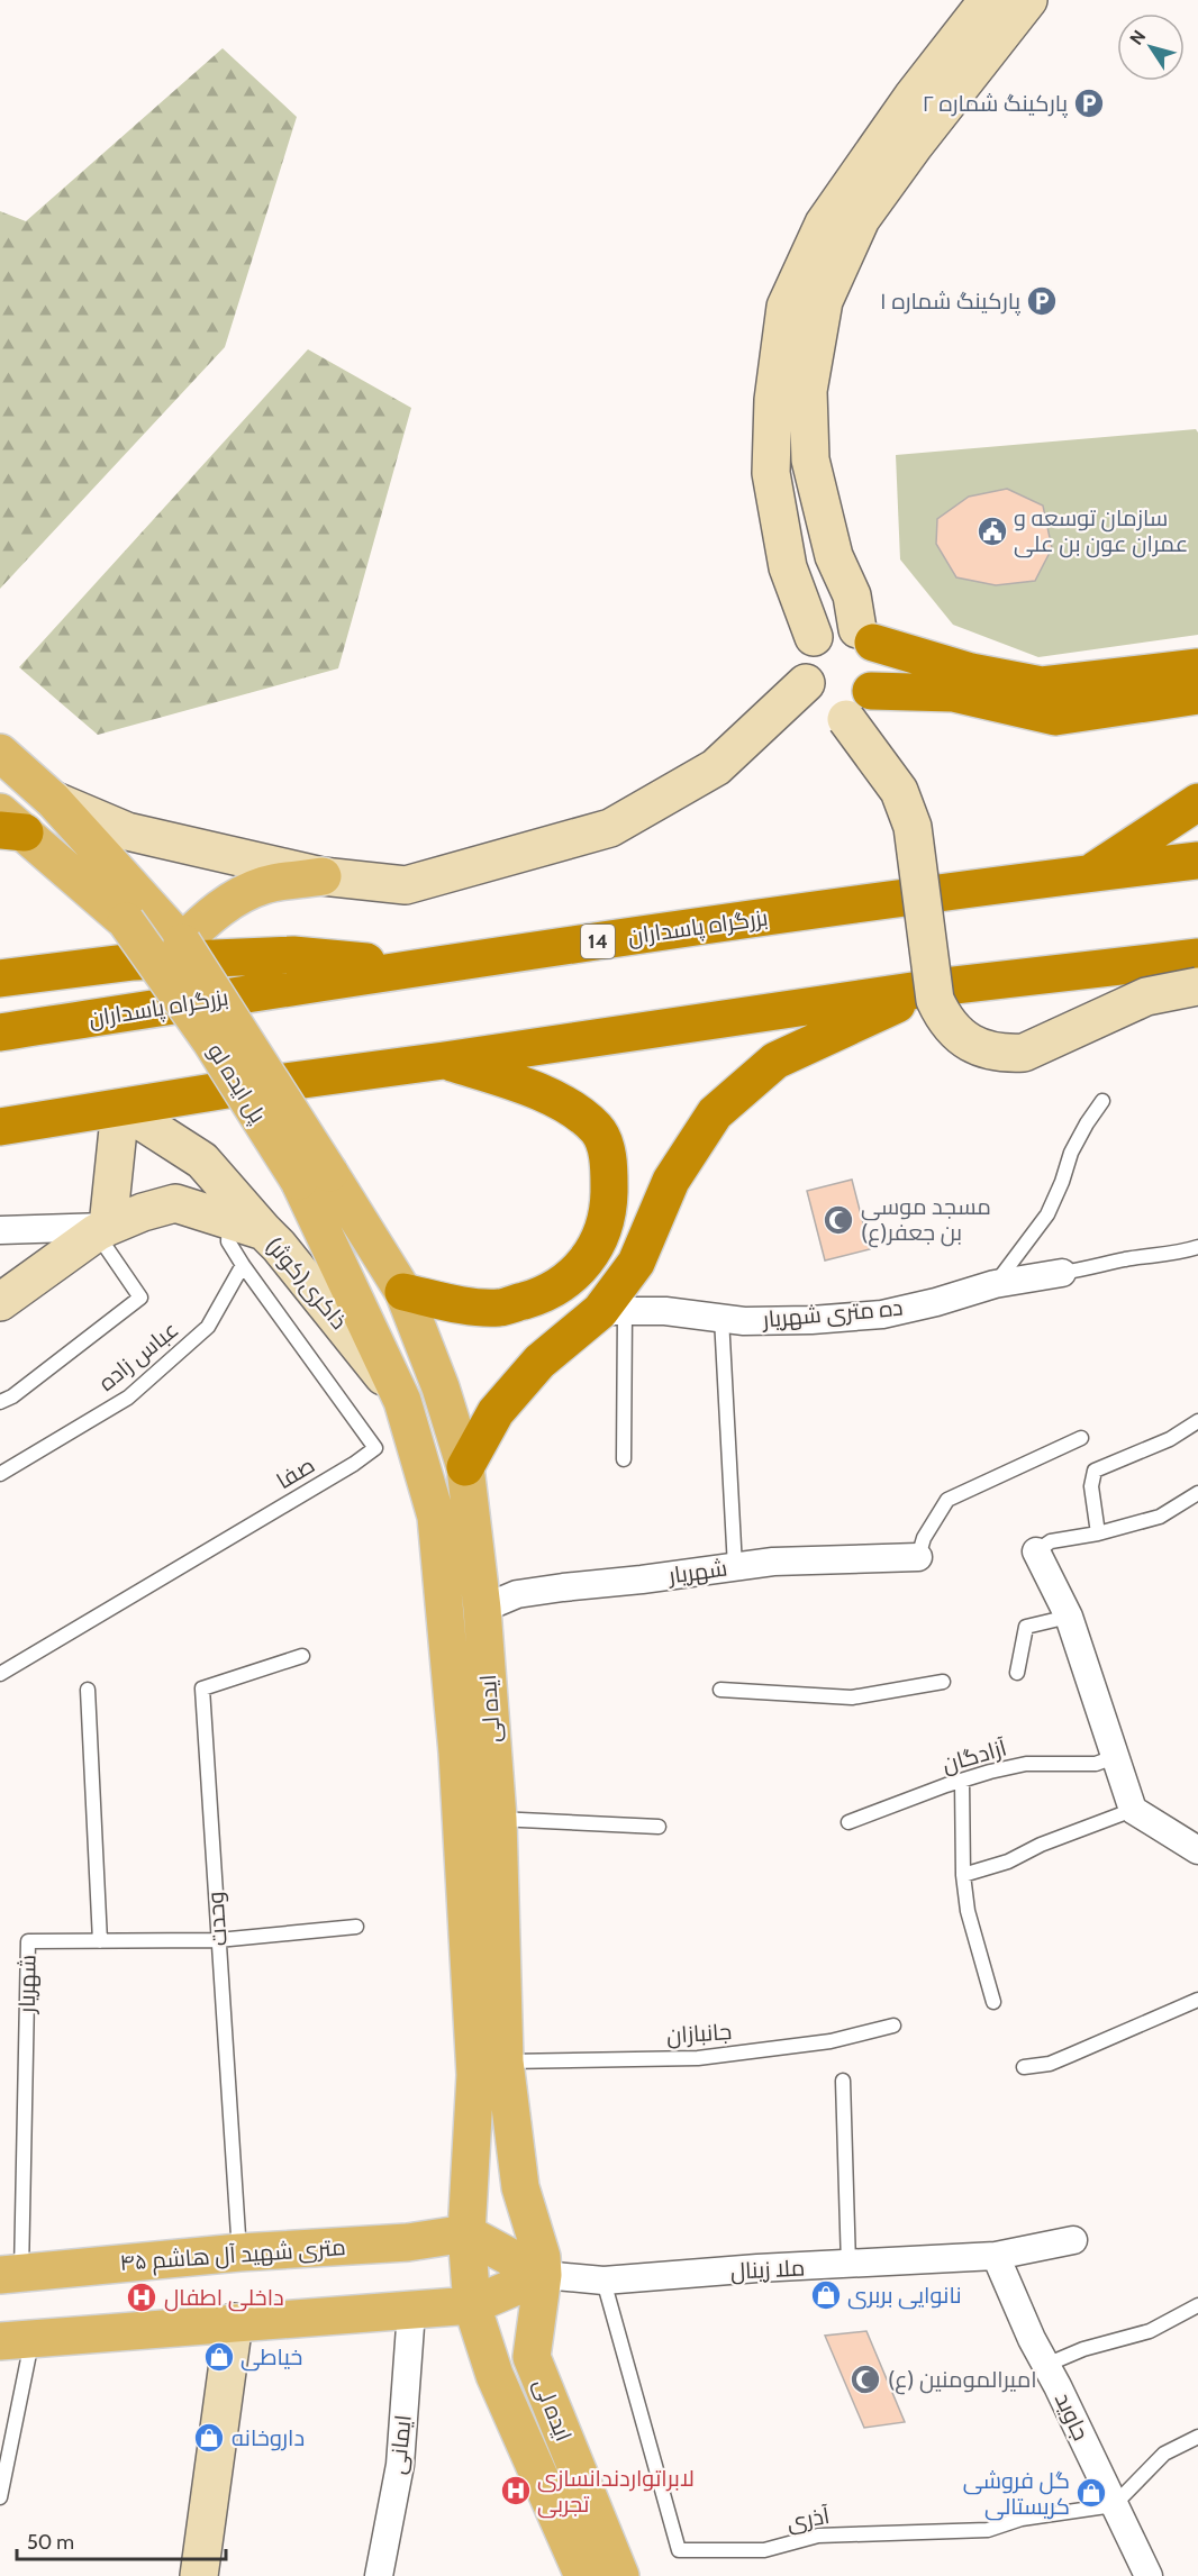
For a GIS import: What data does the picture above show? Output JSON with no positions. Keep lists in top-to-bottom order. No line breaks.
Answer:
{"streets":{"highway":["بزرگراه پاسداران","14"],"main road":["پل ایده لو","ایده لی","۴۵ متری شهید آل هاشم","ایده لى"],"street":["ذاکری(کوثر)","ده متری شهریار","شهریار","ملا زینال","جاوید","ایمانی"],"lane":["عباس زاده","صفا","آزادگان","وحدت","جانبازان","آذری"]},"crossings":[["پل ایده لو","ایده لی"],["ذاکری(کوثر)","صفا"],["ذاکری(کوثر)","ایده لی"],["عباس زاده","صفا"],["شهریار","ایده لی"],["شهریار","وحدت"],["شهریار","۴۵ متری شهید آل هاشم"],["ایده لی","جانبازان"],["ایده لی","۴۵ متری شهید آل هاشم"],["ایده لی","ملا زینال"],["ایده لی","ایده لى"],["وحدت","۴۵ متری شهید آل هاشم"],["ملا زینال","ایده لى"],["ملا زینال","جاوید"],["ملا زینال","آذری"],["جاوید","آذری"]],"places":{"parking":["پارکینگ شماره ۲","پارکینگ شماره ۱"],"public building":["سازمان توسعه و عمران عون بن علی"],"mosque":["مسجد موسی بن جعفر(ع)","امیرالمومنین (ع)"],"shop":["نانوایی بربری","خیاطی","داروخانه","گل فروشی کریستالی"],"hospital":["داخلی اطفال","لابراتواردندانسازی تجربی"]},"scale_bar":"50 m","north":"top left"}
